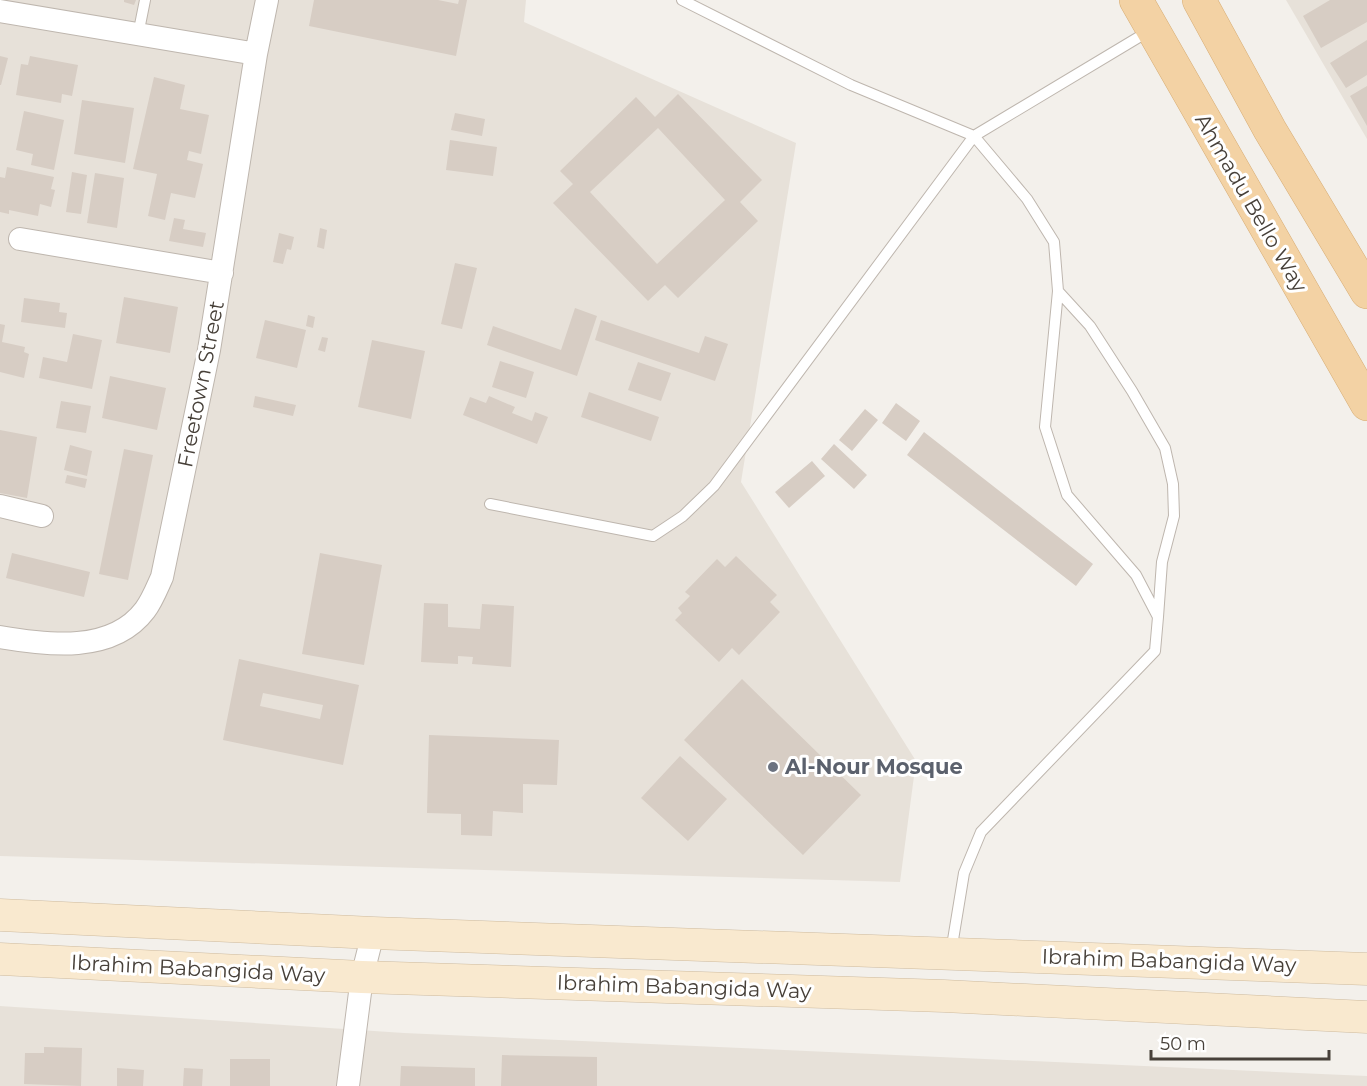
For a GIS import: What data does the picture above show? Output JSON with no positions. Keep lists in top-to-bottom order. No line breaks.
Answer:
{"streets":{"main road":["Ahmadu Bello Way","Ibrahim Babangida Way"],"street":["Freetown Street"]},"places":["Al-Nour Mosque"],"scale_bar":"50 m"}
